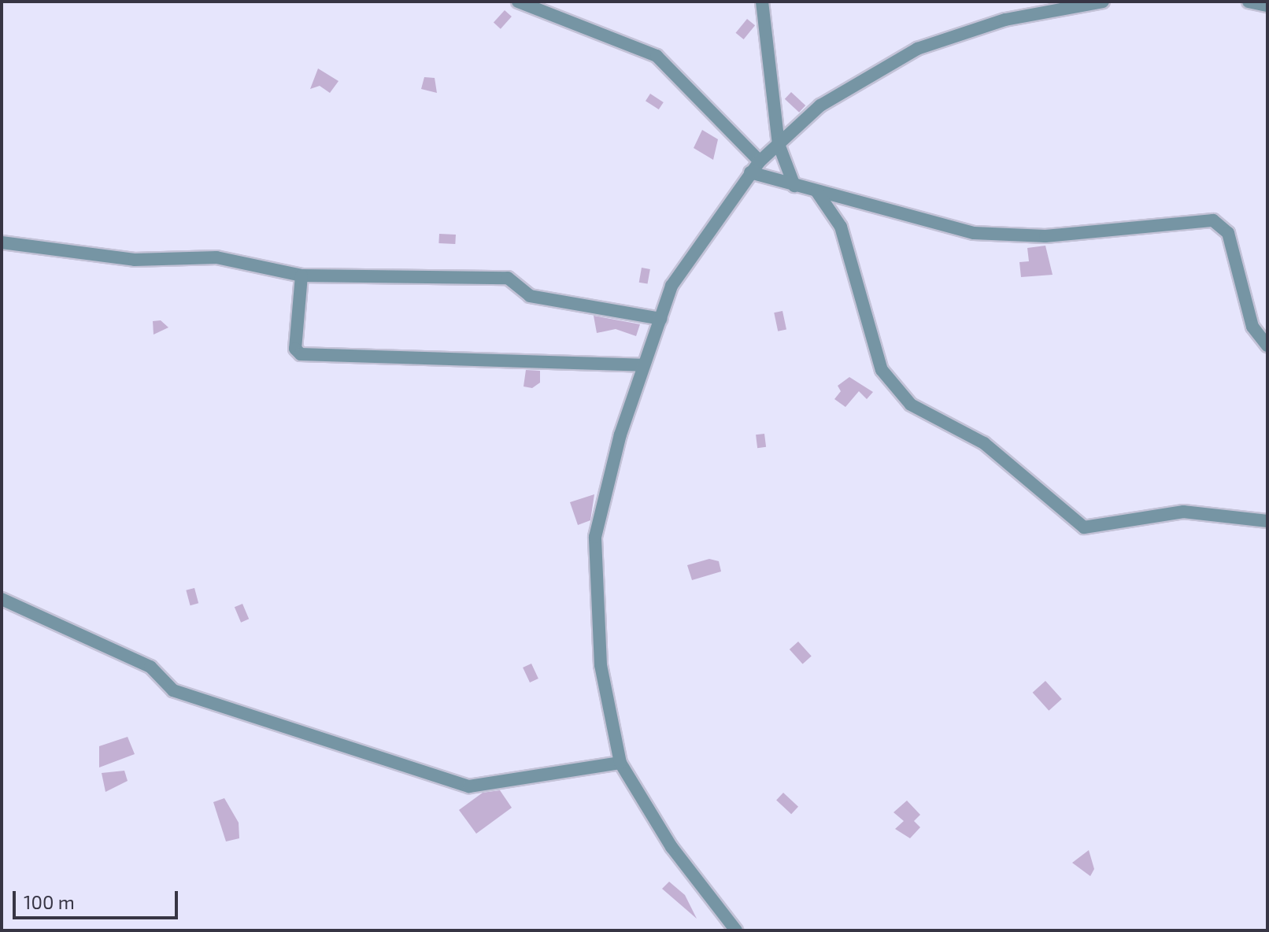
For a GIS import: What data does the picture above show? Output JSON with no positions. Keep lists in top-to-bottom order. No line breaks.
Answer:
{"scale_bar":"100 m"}
